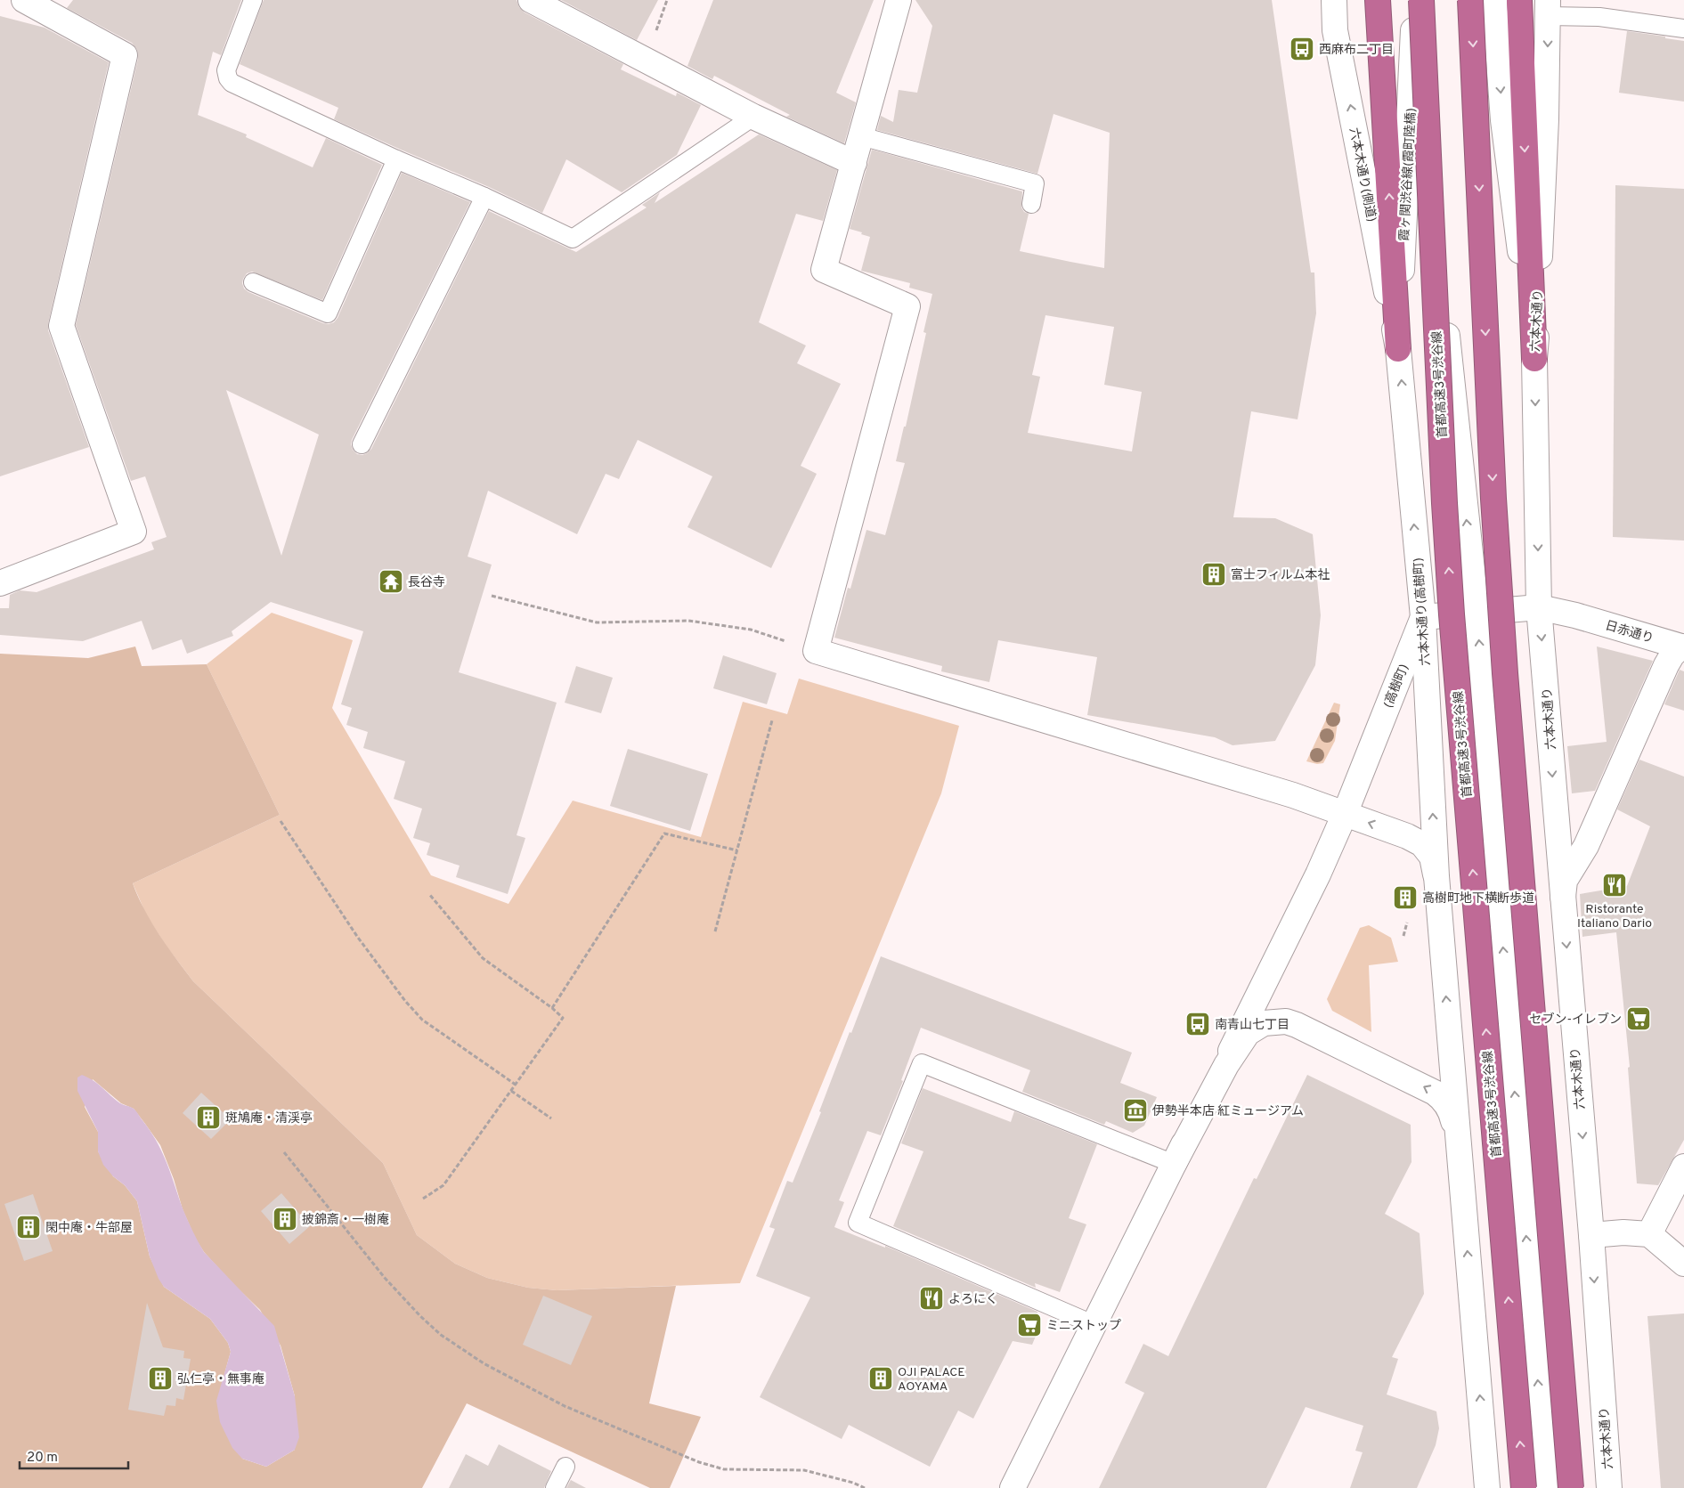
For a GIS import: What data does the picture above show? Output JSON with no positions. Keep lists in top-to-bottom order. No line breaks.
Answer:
{"streets":{"highway":["首都高速3号渋谷線"],"main road":["六本木通り(側道)","霞ヶ関渋谷線(霞町陸橋)","六本木通り","六本木通り(高樹町)","日赤通り","(高樹町)"]},"crossings":[["六本木通り(側道)","霞ヶ関渋谷線(霞町陸橋)"],["六本木通り(側道)","六本木通り(高樹町)"],["霞ヶ関渋谷線(霞町陸橋)","六本木通り(高樹町)"],["六本木通り","日赤通り"],["六本木通り(高樹町)","(高樹町)"]],"places":{"bus stop":["西麻布二丁目","南青山七丁目"],"building":["富士フィルム本社","高樹町地下横断歩道","斑鳩庵・清渓亭","披錦斎・一樹庵","閑中庵・牛部屋","弘仁亭・無事庵","OJI PALACE AOYAMA"],"temple":["長谷寺"],"restaurant":["Ristorante Italiano Dario","よろにく"],"supermarket":["セブン-イレブン","ミニストップ"],"museum":["伊勢半本店 紅ミュージアム"]},"scale_bar":"20 m"}
